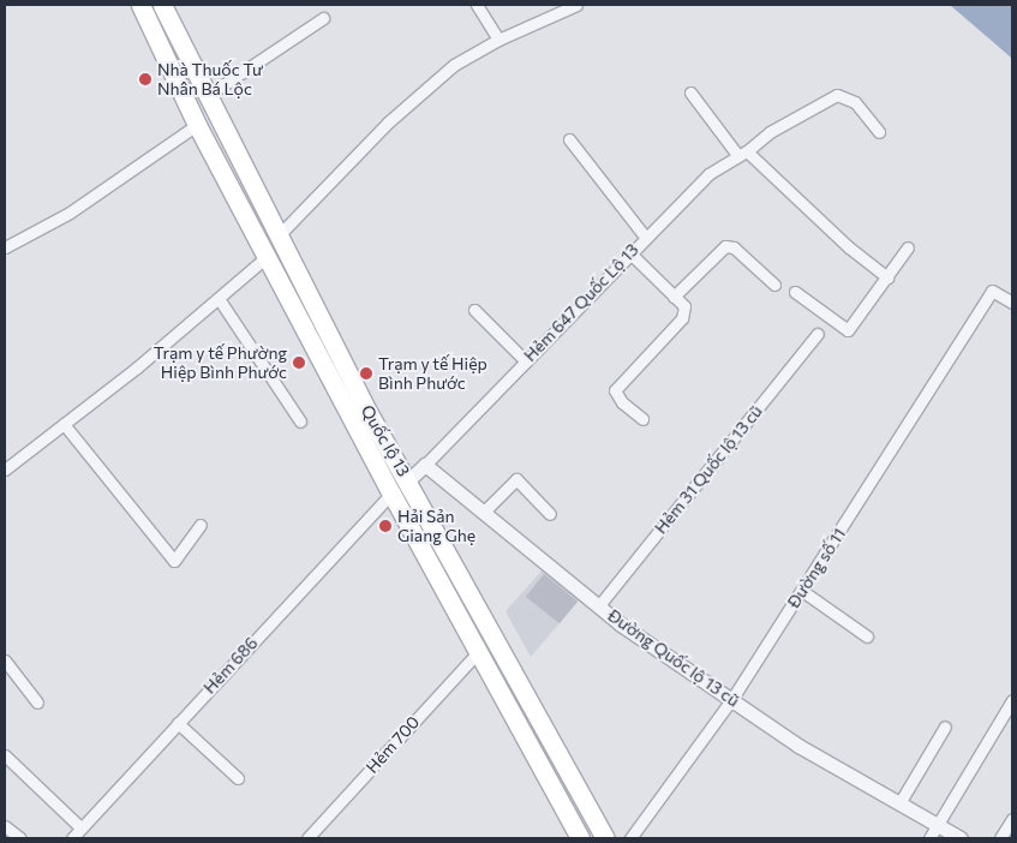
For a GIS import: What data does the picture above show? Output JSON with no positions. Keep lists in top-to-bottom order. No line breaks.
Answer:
{"streets":{"highway":["Quốc lộ 13"],"street":["Hẻm 647 Quốc Lộ 13","Hẻm 31 Quốc lộ 13 cũ","Đường số 11","Đường Quốc lộ 13 cũ","Hẻm 686","Hẻm 700"]},"crossings":[["Hẻm 647 Quốc Lộ 13","Đường Quốc lộ 13 cũ"],["Quốc lộ 13","Hẻm 686"],["Quốc lộ 13","Hẻm 700"],["Hẻm 31 Quốc lộ 13 cũ","Đường Quốc lộ 13 cũ"],["Đường số 11","Đường Quốc lộ 13 cũ"]],"places":["Nhà Thuốc Tư Nhân Bá Lộc","Trạm y tế Phường Hiệp Bình Phước","Trạm y tế Hiệp Bình Phước","Hải Sản Giang Ghẹ"]}
